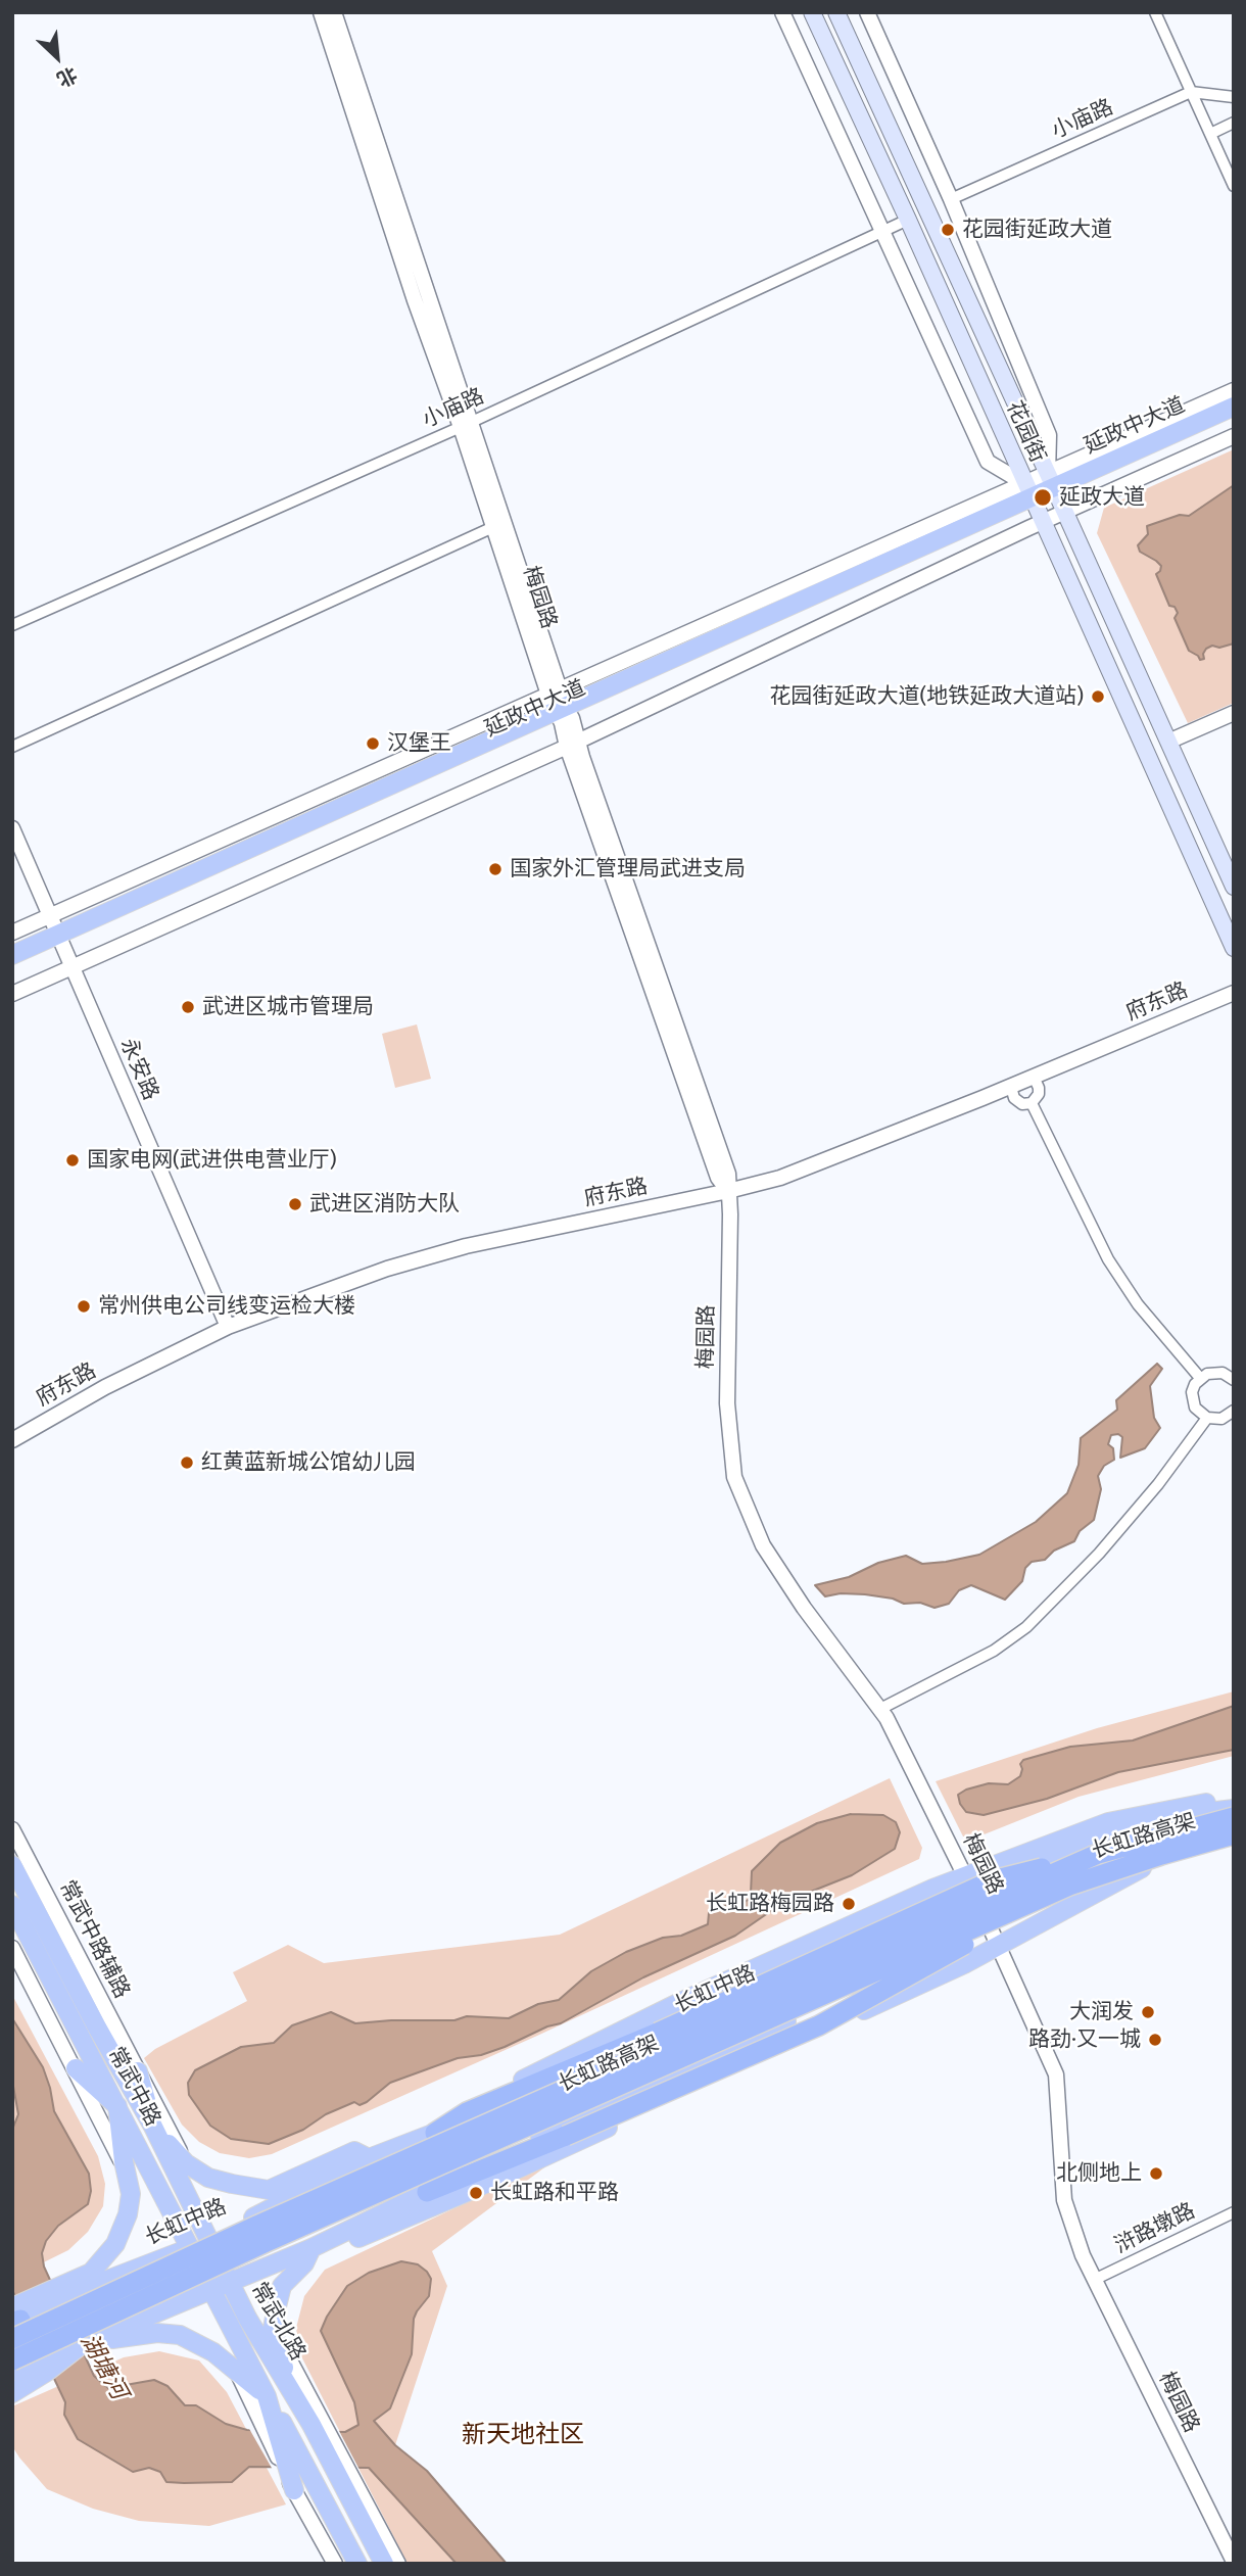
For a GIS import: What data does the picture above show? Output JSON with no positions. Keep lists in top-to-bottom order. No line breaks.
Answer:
{"streets":{"highway":["长虹路高架"],"main road":["延政中大道","花园街","长虹中路","常武中路","常武北路"],"street":["小庙路","梅园路","府东路","永安路","常武中路辅路","浒路墩路"]},"crossings":[["小庙路","花园街"],["小庙路","梅园路"],["延政中大道","花园街"],["延政中大道","梅园路"],["延政中大道","永安路"],["梅园路","府东路"],["梅园路","长虹中路"],["梅园路","浒路墩路"],["府东路","永安路"],["长虹中路","常武中路"],["长虹中路","常武北路"],["常武中路","常武北路"]],"districts":["新天地社区"],"water":["湖塘河"],"places":["花园街延政大道","延政大道","花园街延政大道(地铁延政大道站)","汉堡王","国家外汇管理局武进支局","武进区城市管理局","国家电网(武进供电营业厅)","武进区消防大队","常州供电公司线变运检大楼","红黄蓝新城公馆幼儿园","长虹路梅园路","大润发","路劲·又一城","北侧地上","长虹路和平路"],"north":"bottom right"}
